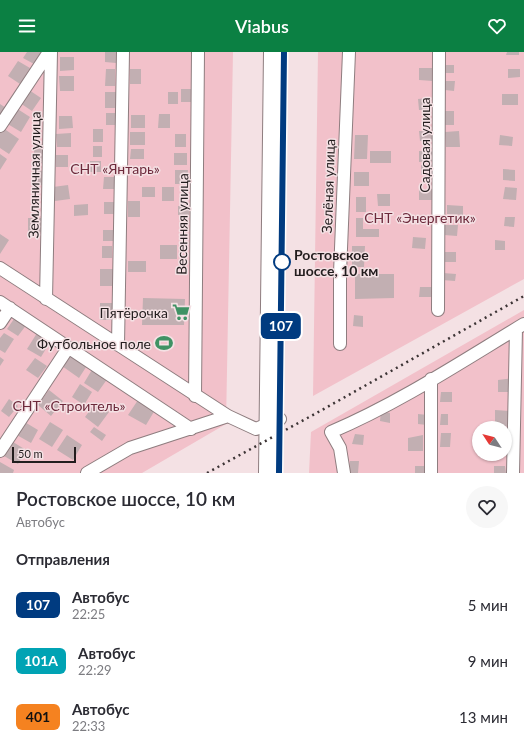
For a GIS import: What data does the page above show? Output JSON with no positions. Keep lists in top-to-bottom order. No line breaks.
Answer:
{"streets":{"street":["Садовая улица","Земляничная улица","Зелёная улица","Весенняя улица"]},"parks":["СНТ «Янтарь»","СНТ «Энергетик»","СНТ «Строитель»"],"places":{"other":["Ростовское шоссе, 10 км"],"supermarket":["Пятёрочка"],"sports":["Футбольное поле"]},"lines":["bus line 107"],"scale_bar":"50 m","north":"top left","page":{"header":"Viabus","on_map":"107","scale":"50 m","heading":[["Ростовское шоссе, 10 км","Автобус"],"Отправления"],"list":[{"mark":"107","name":"Автобус","note":"22:25","value":"5 мин"},{"mark":"101А","name":"Автобус","note":"22:29","value":"9 мин"},{"mark":"401","name":"Автобус","note":"22:33","value":"13 мин"}]}}
